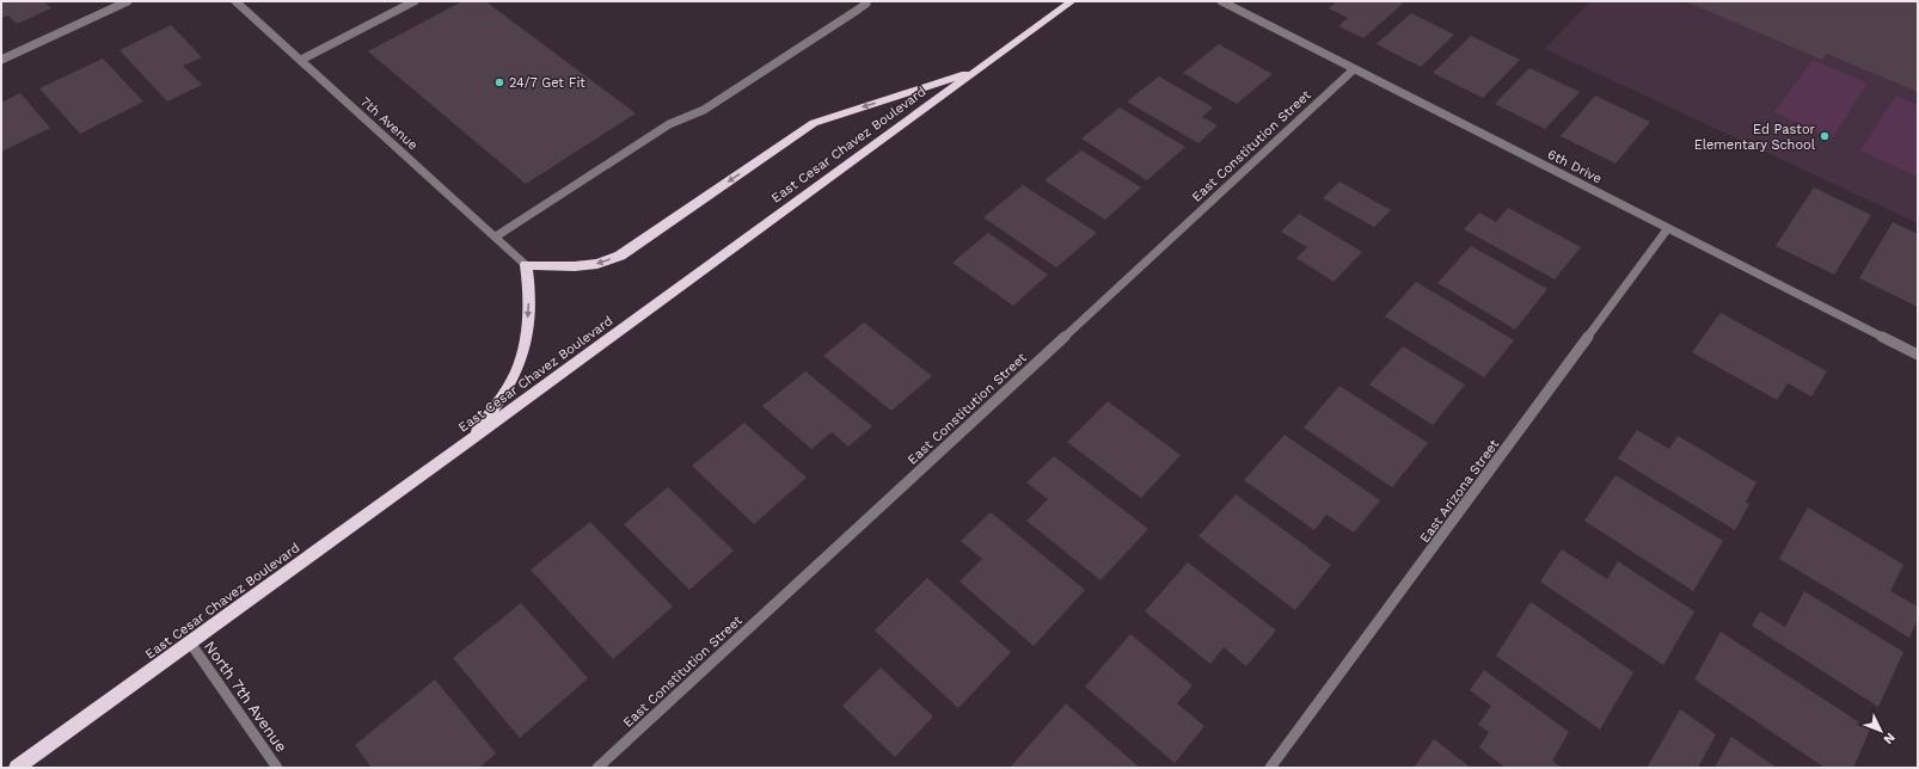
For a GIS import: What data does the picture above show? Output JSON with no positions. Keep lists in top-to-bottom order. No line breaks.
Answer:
{"streets":{"highway":["East Cesar Chavez Boulevard"],"street":["7th Avenue","East Constitution Street","6th Drive","East Arizona Street","North 7th Avenue"]},"crossings":[["East Cesar Chavez Boulevard","North 7th Avenue"],["East Constitution Street","6th Drive"],["6th Drive","East Arizona Street"]],"places":["24/7 Get Fit","Ed Pastor Elementary School"],"north":"bottom right"}
